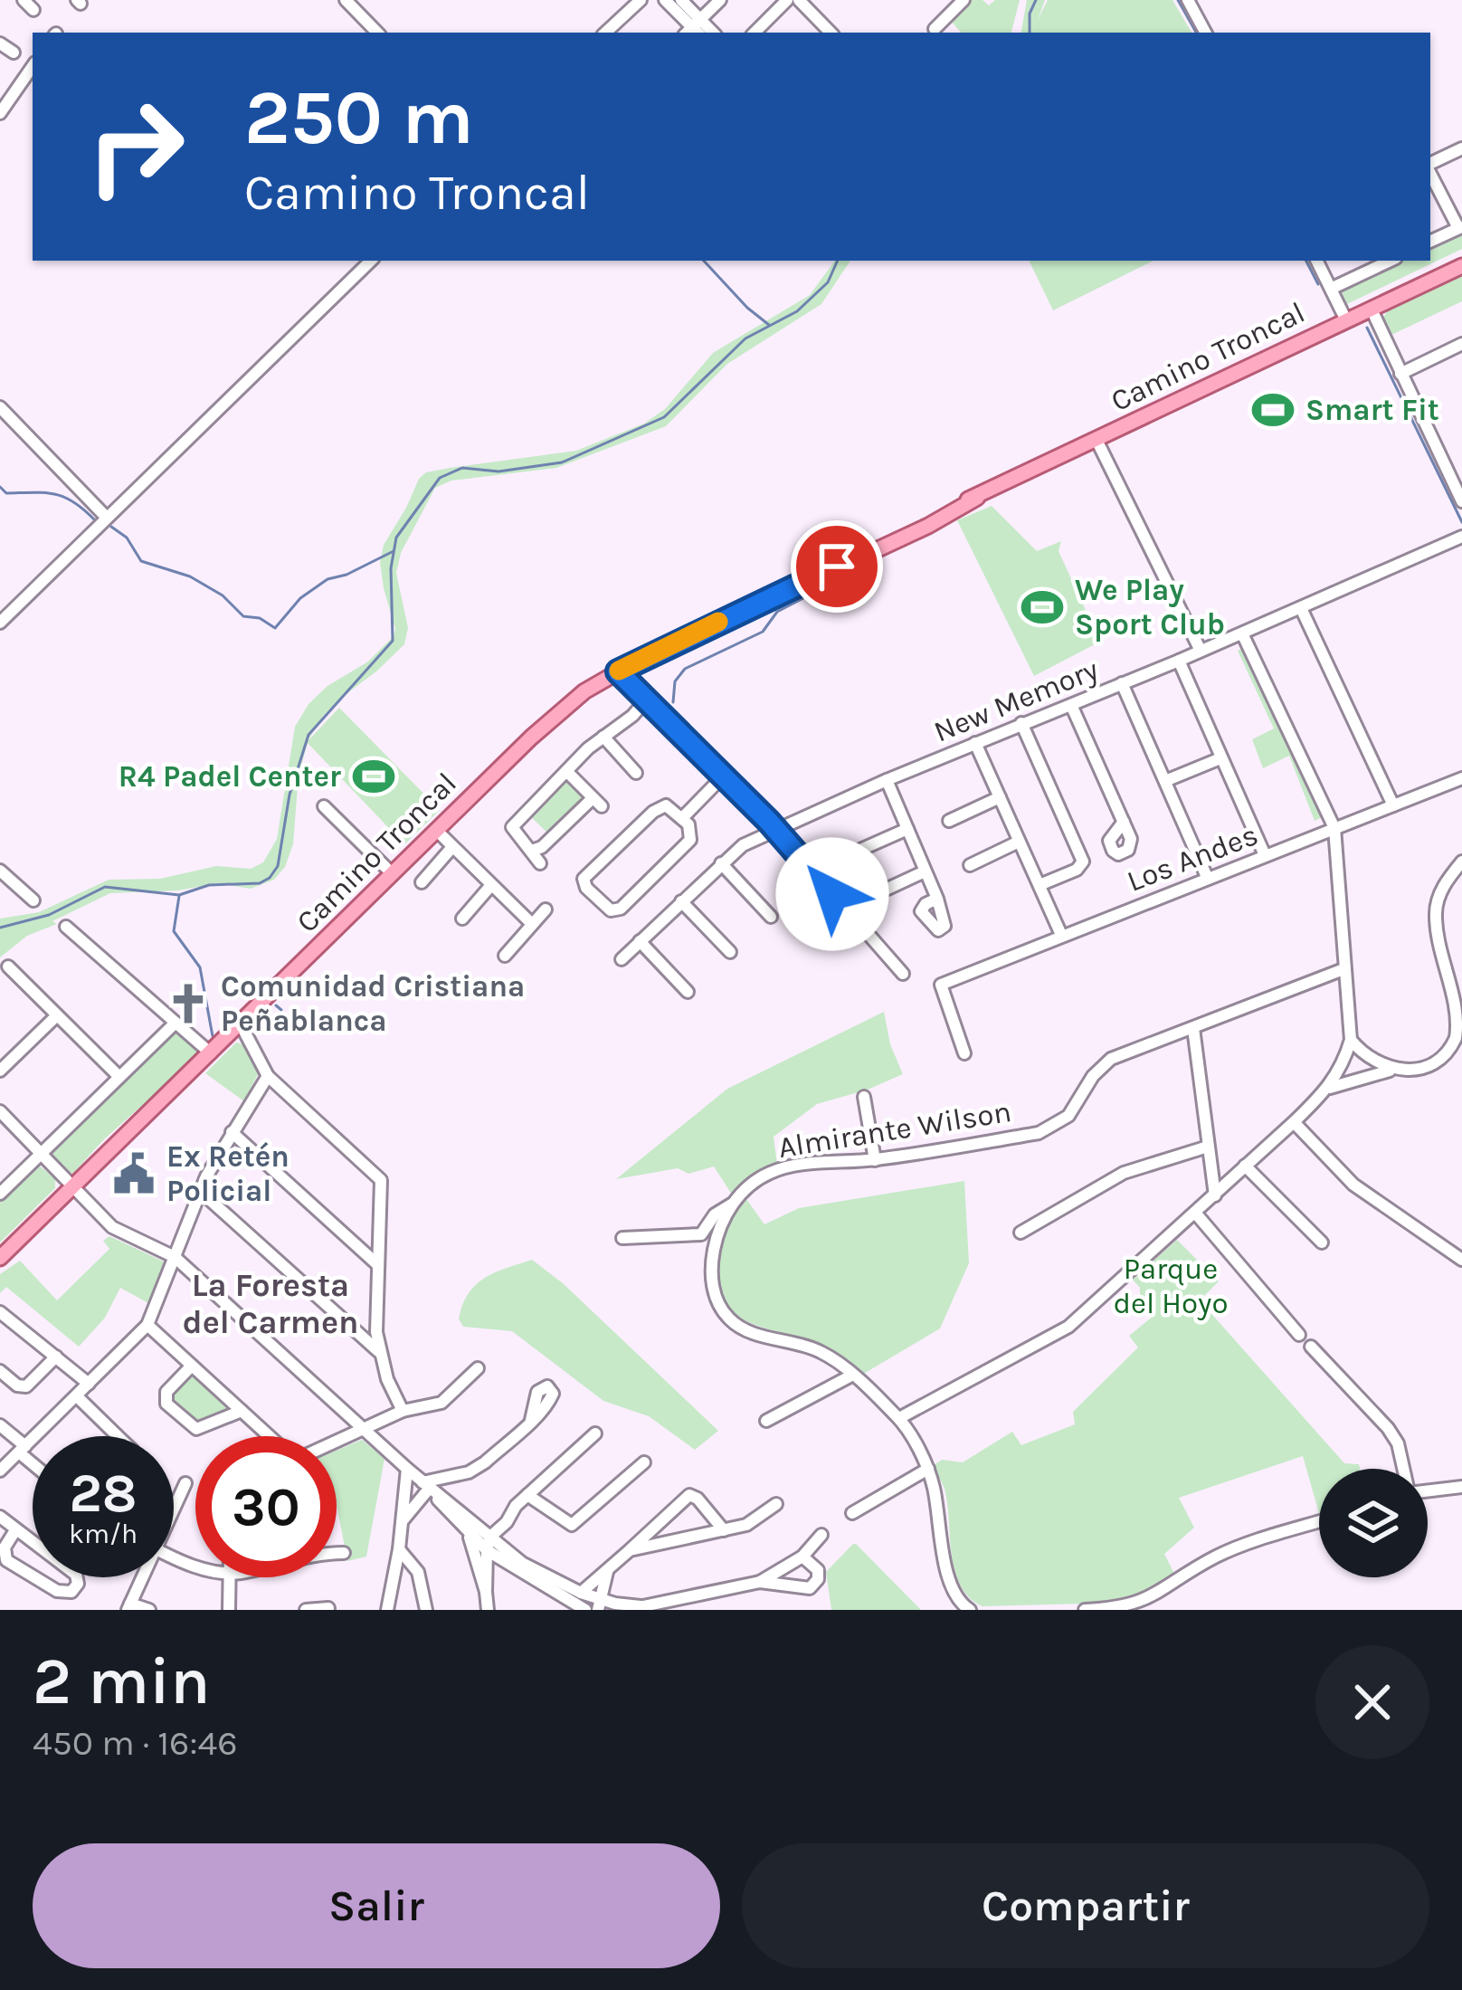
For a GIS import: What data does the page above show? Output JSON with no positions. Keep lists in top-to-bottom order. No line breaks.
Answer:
{"streets":{"main road":["Camino Troncal"],"street":["New Memory","Los Andes","Almirante Wilson"]},"districts":["La Foresta del Carmen"],"parks":["Parque del Hoyo"],"places":{"sports":["Smart Fit","We Play Sport Club","R4 Padel Center"],"church":["Comunidad Cristiana Peñablanca"],"public building":["Ex Retén Policial"]},"page":{"turn":["250 m","Camino Troncal"],"speed":"28 km/h","limit":"30","heading":["2 min","450 m · 16:46"],"buttons":["Salir","Compartir"]}}
